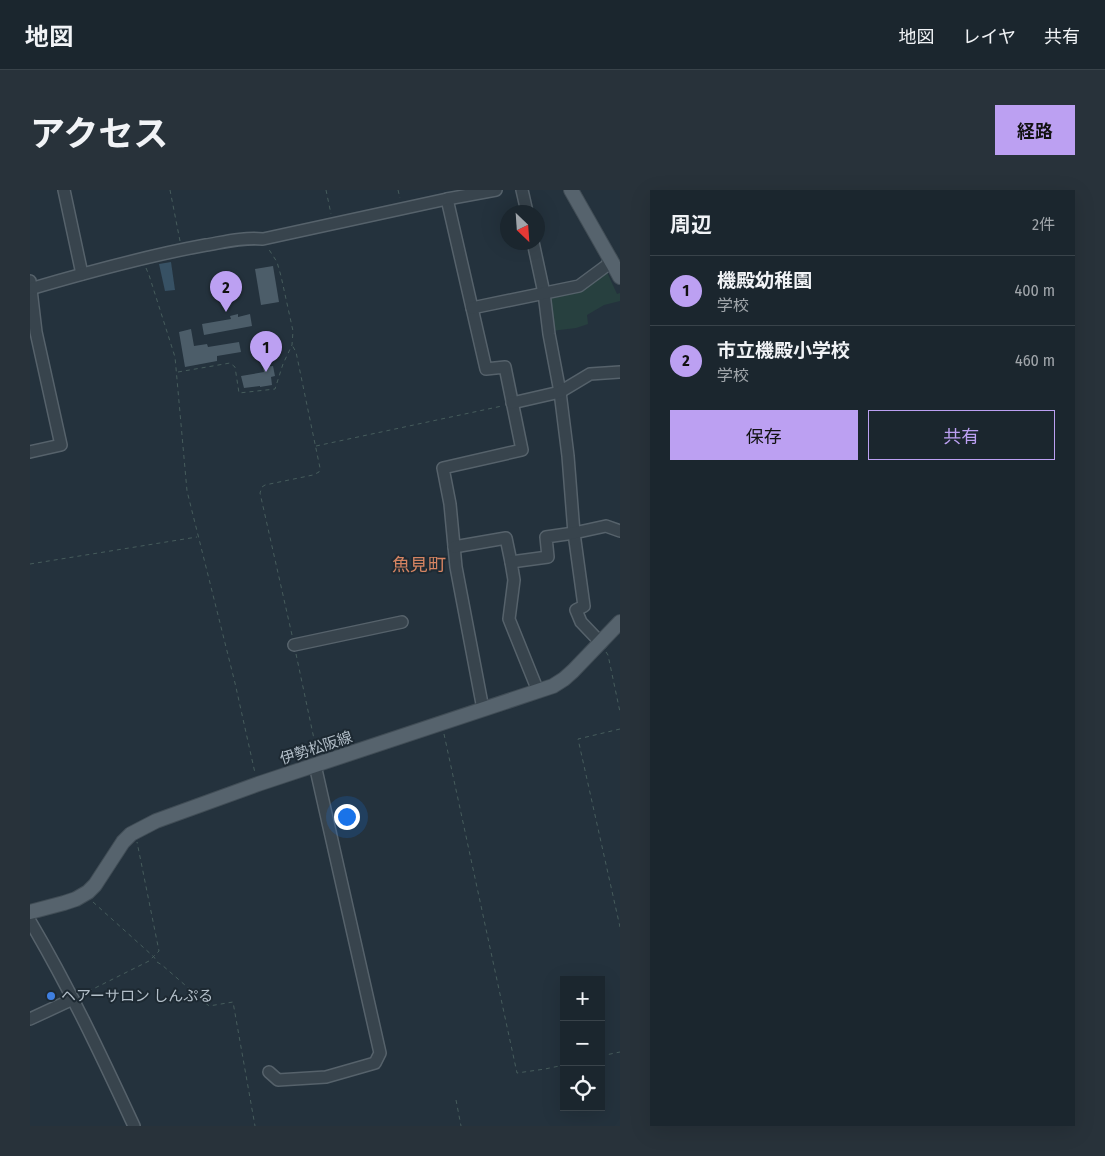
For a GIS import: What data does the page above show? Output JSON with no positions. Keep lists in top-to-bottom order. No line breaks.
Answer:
{"streets":{"main road":["伊勢松阪線"]},"districts":["魚見町"],"places":["ヘアーサロン しんぷる"],"north":"bottom right","page":{"header":"地図","nav":["地図","レイヤ","共有"],"title":"アクセス","buttons":["経路",["保存","共有"]],"heading":["周辺","2件"],"list":[{"mark":"1","name":"機殿幼稚園","note":"学校","value":"400 m"},{"mark":"2","name":"市立機殿小学校","note":"学校","value":"460 m"}],"pins":["2","1"],"map_buttons":["+","−"]}}
